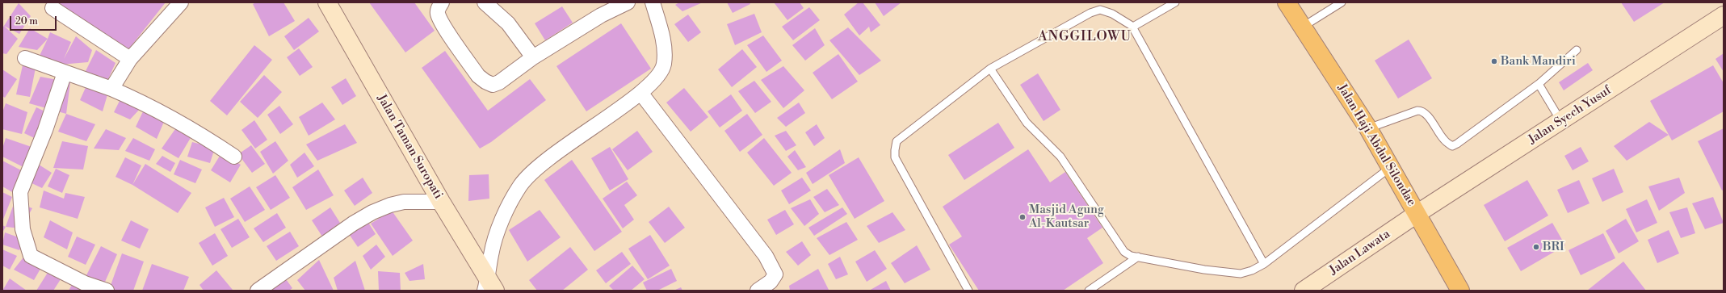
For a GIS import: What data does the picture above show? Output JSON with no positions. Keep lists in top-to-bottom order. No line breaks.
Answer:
{"streets":{"highway":["Jalan Haji Abdul Silondae"],"street":["Jalan Syech Yusuf","Jalan Taman Suropati","Jalan Lawata"]},"crossings":[["Jalan Syech Yusuf","Jalan Haji Abdul Silondae"],["Jalan Syech Yusuf","Jalan Lawata"],["Jalan Haji Abdul Silondae","Jalan Lawata"]],"districts":["ANGGILOWU"],"places":["Bank Mandiri","Masjid Agung Al-Kautsar","BRI"],"scale_bar":"20 m"}
